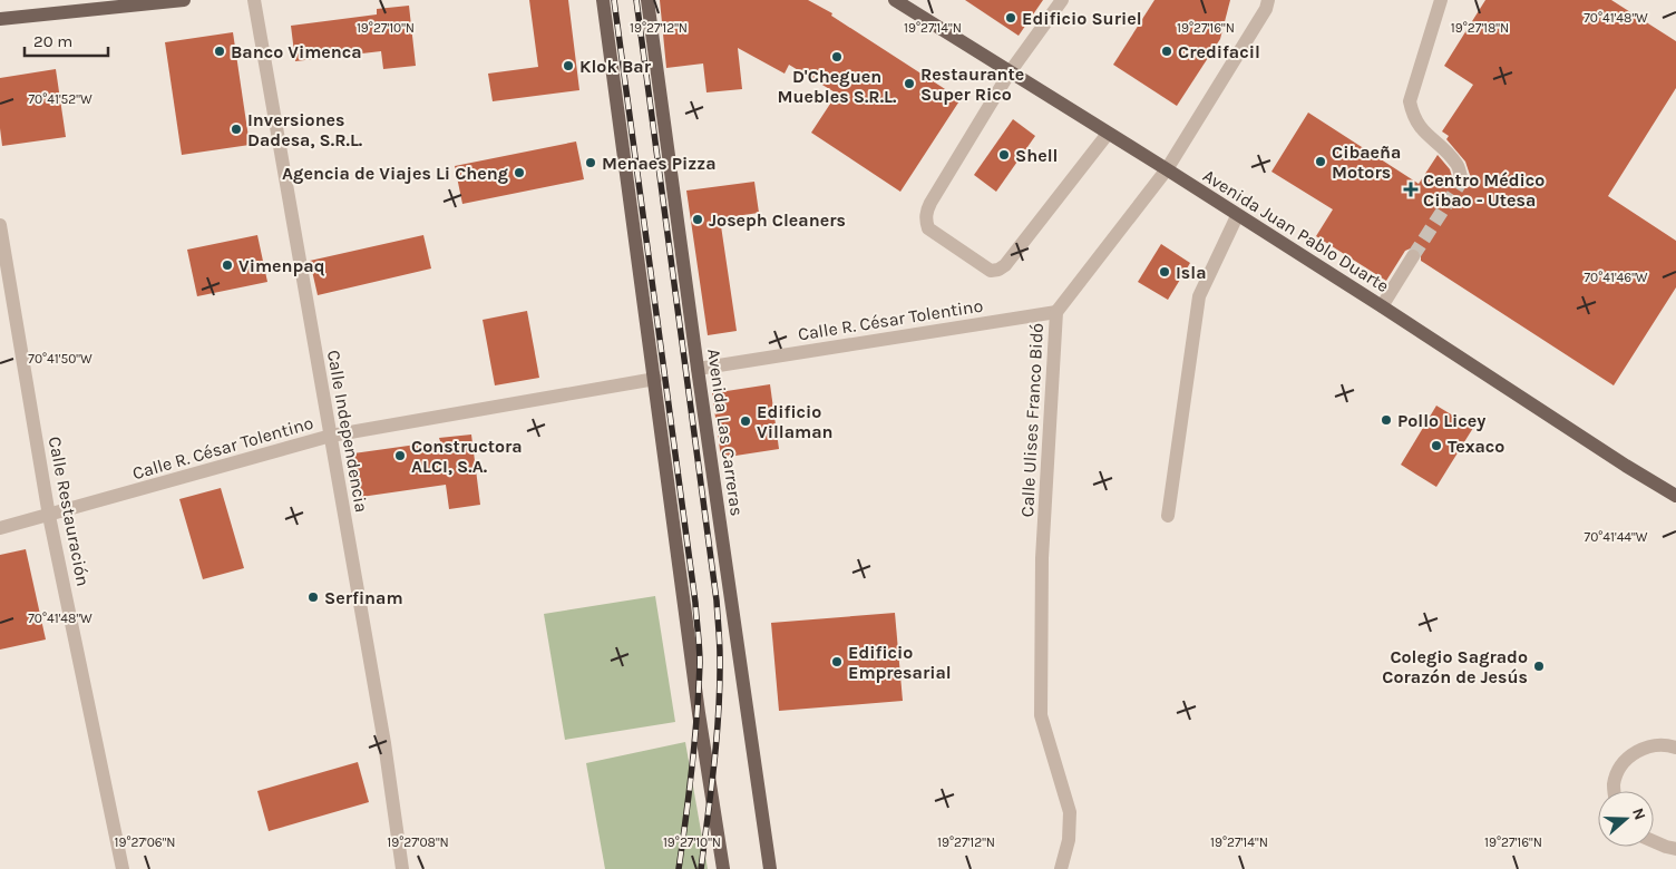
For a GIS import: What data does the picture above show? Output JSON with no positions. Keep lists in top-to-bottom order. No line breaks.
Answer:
{"streets":{"main road":["Avenida Juan Pablo Duarte","Avenida Las Carreras"],"street":["Calle R. César Tolentino","Calle Ulises Franco Bidó","Calle Independencia","Calle Restauración"]},"crossings":[["Avenida Juan Pablo Duarte","Calle Ulises Franco Bidó"],["Calle R. César Tolentino","Calle Ulises Franco Bidó"],["Calle R. César Tolentino","Calle Independencia"],["Calle R. César Tolentino","Avenida Las Carreras"],["Calle R. César Tolentino","Calle Restauración"]],"places":{"other":["Edificio Suriel","Banco Vimenca","Credifacil","D'Cheguen Muebles S.R.L.","Klok Bar","Restaurante Super Rico","Inversiones Dadesa, S.R.L.","Shell","Cibaeña Motors","Menaes Pizza","Agencia de Viajes Li Cheng","Joseph Cleaners","Vimenpaq","Isla","Pollo Licey","Edificio Villaman","Texaco","Constructora ALCI, S.A.","Serfinam","Edificio Empresarial","Colegio Sagrado Corazón de Jesús"],"health":["Centro Médico Cibao - Utesa"]},"scale_bar":"20 m","north":"right","coordinates":["70°41'48\"W","19°27'10\"N","19°27'12\"N","19°27'14\"N","19°27'16\"N","19°27'18\"N","70°41'52\"W","70°41'46\"W","70°41'50\"W","70°41'44\"W","19°27'06\"N","19°27'08\"N"]}
